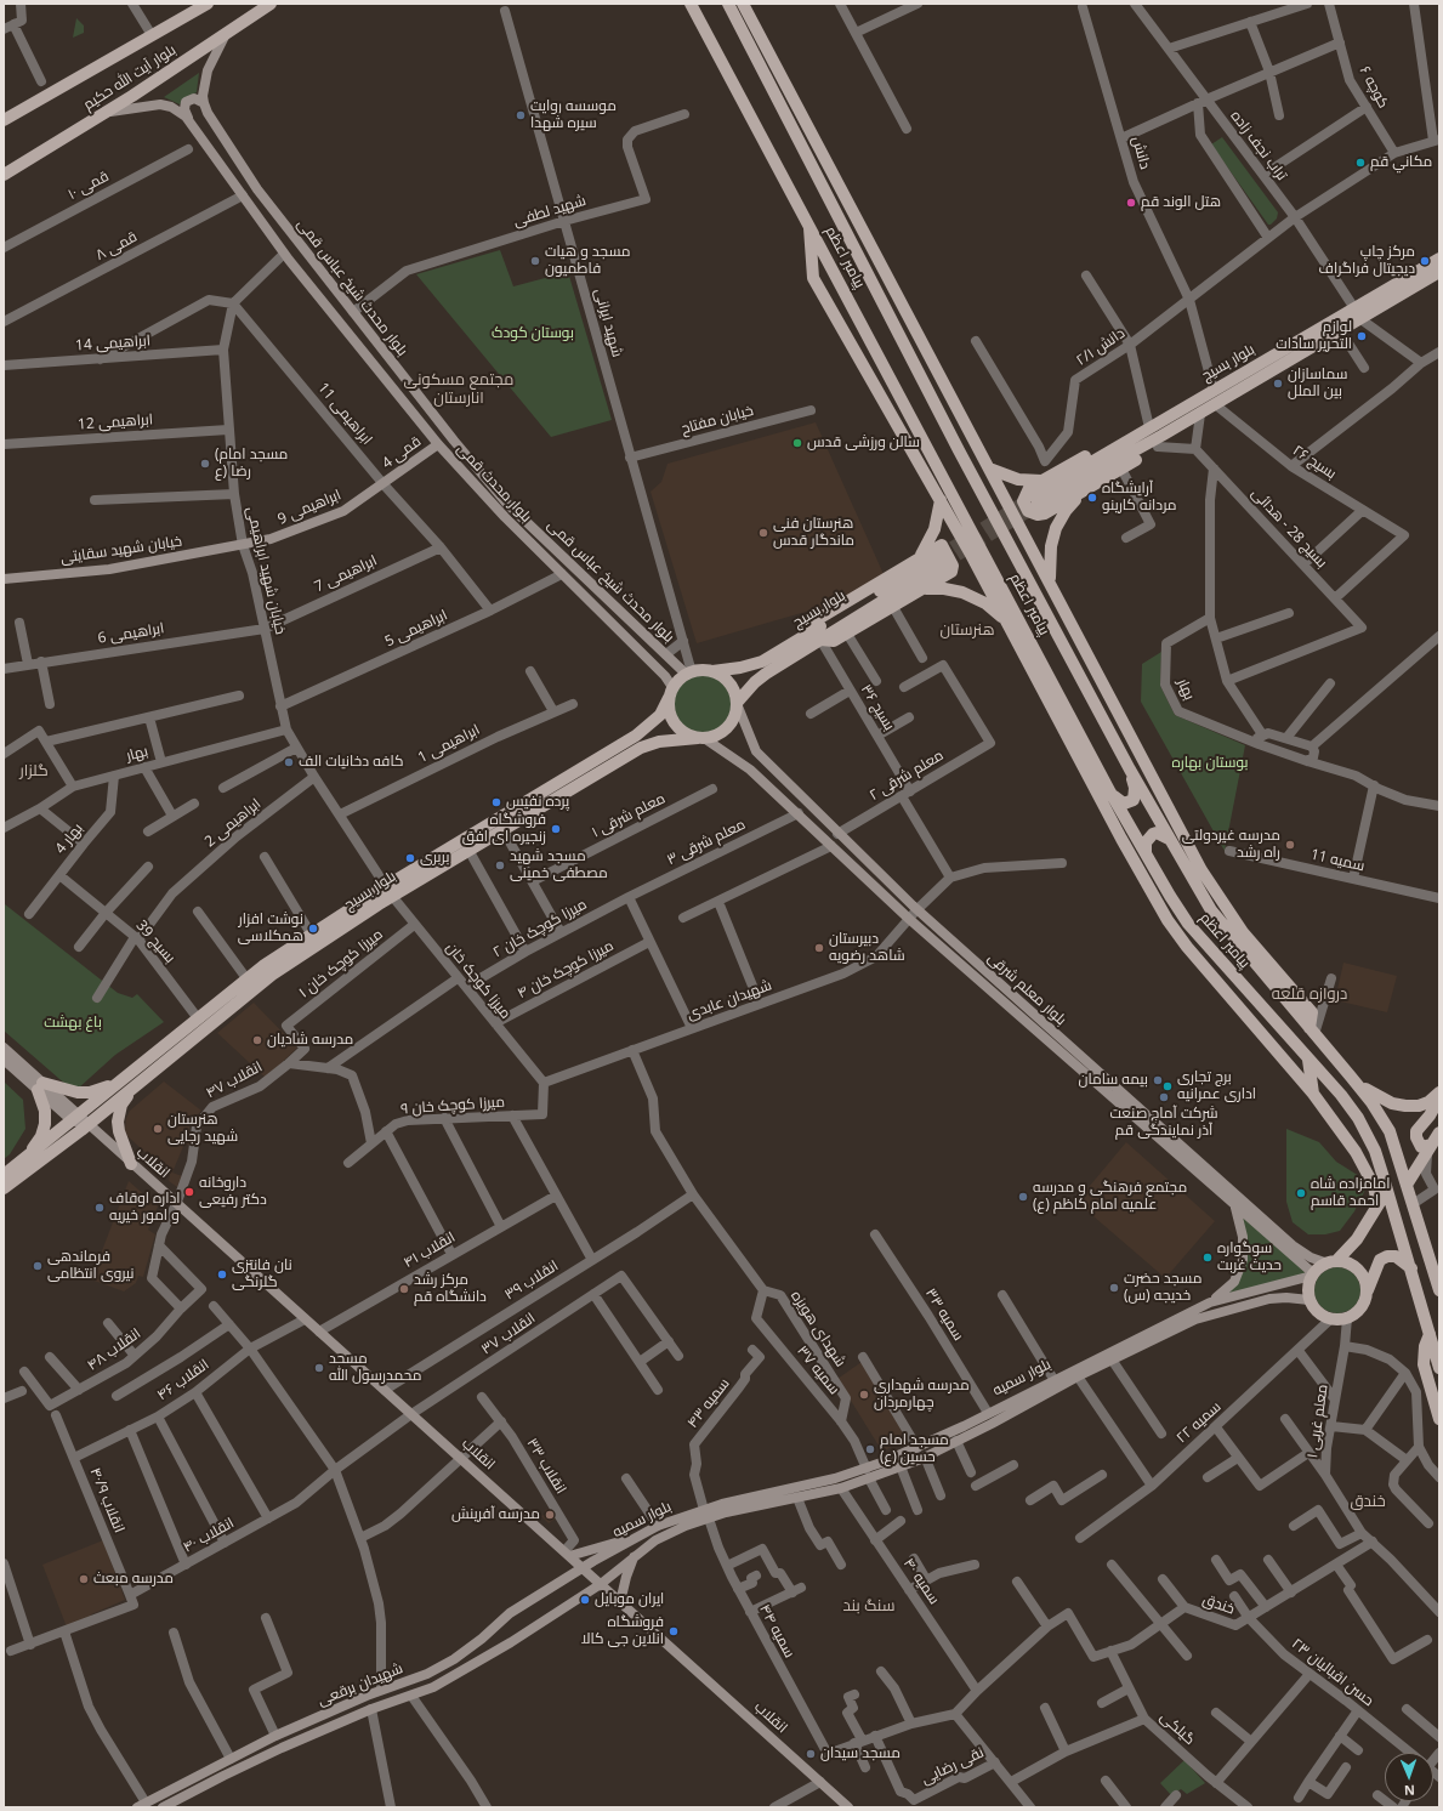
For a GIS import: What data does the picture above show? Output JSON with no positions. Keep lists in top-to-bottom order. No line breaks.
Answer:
{"streets":{"main road":["بلوار آیت الله حکیم","پیامبر اعظم","بلوار محدث شیخ عباس قمی","بلوار بسیج","قمی 4","بلوار محدث قمی","ابراهیمی 9","خیابان شهید سقایتی","بلوار معلم شرقی","انقلاب","بلوار سمیه","شهیدان برقعی"],"street":["کوچه ۶","تراب نجف زاده","دانش","قمی ۱۰","شهید لطفی","قمی ۸","شهید ایرانی","ابراهیمی 14","دانش ۲/۱","ابراهیمی 11","خیابان مفتاح","ابراهیمی 12","بسیج ۲۶","بسیج 28 - هدائی","خیابان شهید ابراهیمی","ابراهیمی 7","ابراهیمی 5","ابراهیمی 6","بهار","بسیج ۳۶","ابراهیمی 1","معلم شرقی ۲","معلم شرقی ۱","ابراهیمی 2","بهار 4","معلم شرقی ۳","سمیه 11","میرزا کوچک خان ۲","بسیج 39","میرزا کوچک خان ۱","میرزا کوچک خان ۴","میرزا کوچک خان","شهیدان عابدی","انقلاب ۴۷","میرزا کوچک خان ۹","انقلاب ۴۱","انقلاب ۳۹","سمیه ۳۳","شهدای هویزه","انقلاب ۳۷","انقلاب ۴۸","سمیه ۳۷","انقلاب ۴۶","سمیه ۴۳","معلم غربی ۱","سمیه ۲۲","انقلاب ۳۳","انقلاب ۴۰/۹","انقلاب ۴۰","سمیه ۴۰","خندق","سمیه ۴۴","۲۳ حسن اقبالیان","گیلکی","نقی رضایی"]},"crossings":[["بلوار آیت الله حکیم","بلوار محدث شیخ عباس قمی"],["کوچه ۶","دانش ۲/۱"],["تراب نجف زاده","دانش ۲/۱"],["تراب نجف زاده","بلوار بسیج"],["دانش","دانش ۲/۱"],["دانش","بلوار بسیج"],["شهید لطفی","بلوار محدث شیخ عباس قمی"],["شهید لطفی","شهید ایرانی"],["قمی ۸","بلوار محدث شیخ عباس قمی"],["بلوار محدث شیخ عباس قمی","شهید ایرانی"],["بلوار محدث شیخ عباس قمی","بلوار بسیج"],["بلوار محدث شیخ عباس قمی","قمی 4"],["بلوار محدث شیخ عباس قمی","بلوار محدث قمی"],["بلوار محدث شیخ عباس قمی","بلوار معلم شرقی"],["شهید ایرانی","بلوار بسیج"],["شهید ایرانی","خیابان مفتاح"],["شهید ایرانی","بلوار محدث قمی"],["شهید ایرانی","بلوار معلم شرقی"],["ابراهیمی 14","خیابان شهید ابراهیمی"],["بلوار بسیج","بسیج ۲۶"],["بلوار بسیج","بلوار محدث قمی"],["بلوار بسیج","خیابان شهید ابراهیمی"],["بلوار بسیج","بسیج ۳۶"],["بلوار بسیج","بسیج 39"],["بلوار بسیج","میرزا کوچک خان"],["بلوار بسیج","بلوار معلم شرقی"],["بلوار بسیج","انقلاب"],["ابراهیمی 11","قمی 4"],["ابراهیمی 11","ابراهیمی 9"],["ابراهیمی 11","خیابان شهید ابراهیمی"],["ابراهیمی 11","ابراهیمی 7"],["ابراهیمی 11","ابراهیمی 5"],["ابراهیمی 12","خیابان شهید ابراهیمی"],["قمی 4","بلوار محدث قمی"],["قمی 4","ابراهیمی 9"],["بسیج ۲۶","بسیج 28 - هدائی"],["بلوار محدث قمی","ابراهیمی 5"],["بلوار محدث قمی","بلوار معلم شرقی"],["ابراهیمی 9","خیابان شهید سقایتی"],["ابراهیمی 9","خیابان شهید ابراهیمی"],["خیابان شهید سقایتی","خیابان شهید ابراهیمی"],["خیابان شهید ابراهیمی","ابراهیمی 7"],["خیابان شهید ابراهیمی","ابراهیمی 5"],["خیابان شهید ابراهیمی","ابراهیمی 6"],["خیابان شهید ابراهیمی","بهار"],["خیابان شهید ابراهیمی","ابراهیمی 1"],["خیابان شهید ابراهیمی","ابراهیمی 2"],["خیابان شهید ابراهیمی","میرزا کوچک خان"],["ابراهیمی 7","ابراهیمی 6"],["بهار","بهار 4"],["بسیج ۳۶","معلم شرقی ۲"],["بسیج ۳۶","شهیدان عابدی"],["معلم شرقی ۲","بلوار معلم شرقی"],["ابراهیمی 2","بسیج 39"],["بهار 4","بسیج 39"],["معلم شرقی ۳","میرزا کوچک خان ۲"],["معلم شرقی ۳","بلوار معلم شرقی"],["میرزا کوچک خان ۲","میرزا کوچک خان"],["میرزا کوچک خان ۱","میرزا کوچک خان"],["میرزا کوچک خان ۱","انقلاب ۴۷"],["میرزا کوچک خان ۴","میرزا کوچک خان"],["میرزا کوچک خان","شهیدان عابدی"],["میرزا کوچک خان","میرزا کوچک خان ۹"],["بلوار معلم شرقی","شهیدان عابدی"],["بلوار معلم شرقی","بلوار سمیه"],["بلوار معلم شرقی","معلم غربی ۱"],["بلوار معلم شرقی","سمیه ۲۲"],["شهیدان عابدی","میرزا کوچک خان ۹"],["شهیدان عابدی","شهدای هویزه"],["انقلاب ۴۷","انقلاب"],["انقلاب","انقلاب ۴۱"],["انقلاب","انقلاب ۳۹"],["انقلاب","انقلاب ۳۷"],["انقلاب","بلوار سمیه"],["انقلاب","انقلاب ۴۶"],["انقلاب","انقلاب ۳۳"],["انقلاب","انقلاب ۴۰"],["انقلاب","شهیدان برقعی"],["انقلاب ۳۹","شهدای هویزه"],["سمیه ۳۳","بلوار سمیه"],["شهدای هویزه","سمیه ۳۷"],["انقلاب ۳۷","انقلاب ۴۰"],["سمیه ۳۷","بلوار سمیه"],["بلوار سمیه","سمیه ۴۳"],["بلوار سمیه","معلم غربی ۱"],["بلوار سمیه","سمیه ۲۲"],["بلوار سمیه","سمیه ۴۰"],["بلوار سمیه","سمیه ۴۴"],["بلوار سمیه","شهیدان برقعی"],["انقلاب ۴۶","انقلاب ۴۰/۹"],["سمیه ۴۳","سمیه ۴۴"],["معلم غربی ۱","سمیه ۲۲"],["معلم غربی ۱","خندق"],["انقلاب ۴۰/۹","انقلاب ۴۰"],["خندق","۲۳ حسن اقبالیان"],["خندق","گیلکی"]],"districts":["مجتمع مسکونی انارستان","هنرستان","گلزار","دروازه قلعه","خندق","سنگ بند"],"parks":["بوستان کودک","بوستان بهاره","باغ بهشت"],"places":["موسسه روایت سیره شهدا","مكاني قم","هتل الوند قم","مسجد و هیات فاطمیون","مرکز چاپ دیجیتال فراگراف","لوازم التحریر سادات","سماسازان بین الملل","سالن ورزشی قدس","(مسجد امام رضا (ع","آرایشگاه مردانه کارینو","هنرستان فنی ماندگار قدس","کافه دخانیات الف","پرده نفیس","فروشگاه زنجیره ای افق","مدرسه غیردولتی راه رشد","بربری","مسجد شهید مصطفی خمینی","نوشت افزار همکلاسی","دبیرستان شاهد رضویه","مدرسه شادیان","بیمه سامان","برج تجاری اداری عمرانیه","شرکت آماج صنعت آذر نمایندگی قم","هنرستان شهید رجایی","داروخانه دکتر رفیعی","امامزاده شاه احمد قاسم","مجتمع فرهنگی و مدرسه علمیه امام کاظم (ع)","اداره اوقاف و امور خیریه","سوگواره حدیث غربت","فرماندهی نیروی انتظامی","نان فانتزی گلرنگی","مسجد حضرت خدیجه (س)","مرکز رشد دانشگاه قم","مسجد محمدرسول الله","مدرسه شهداری چهارمردان","مسجد امام حسین (ع)","مدرسه آفرینش","مدرسه مبعث","ایران موبایل","فروشگاه انلاین جی کالا","مسجد سیدان"],"north":"bottom"}
